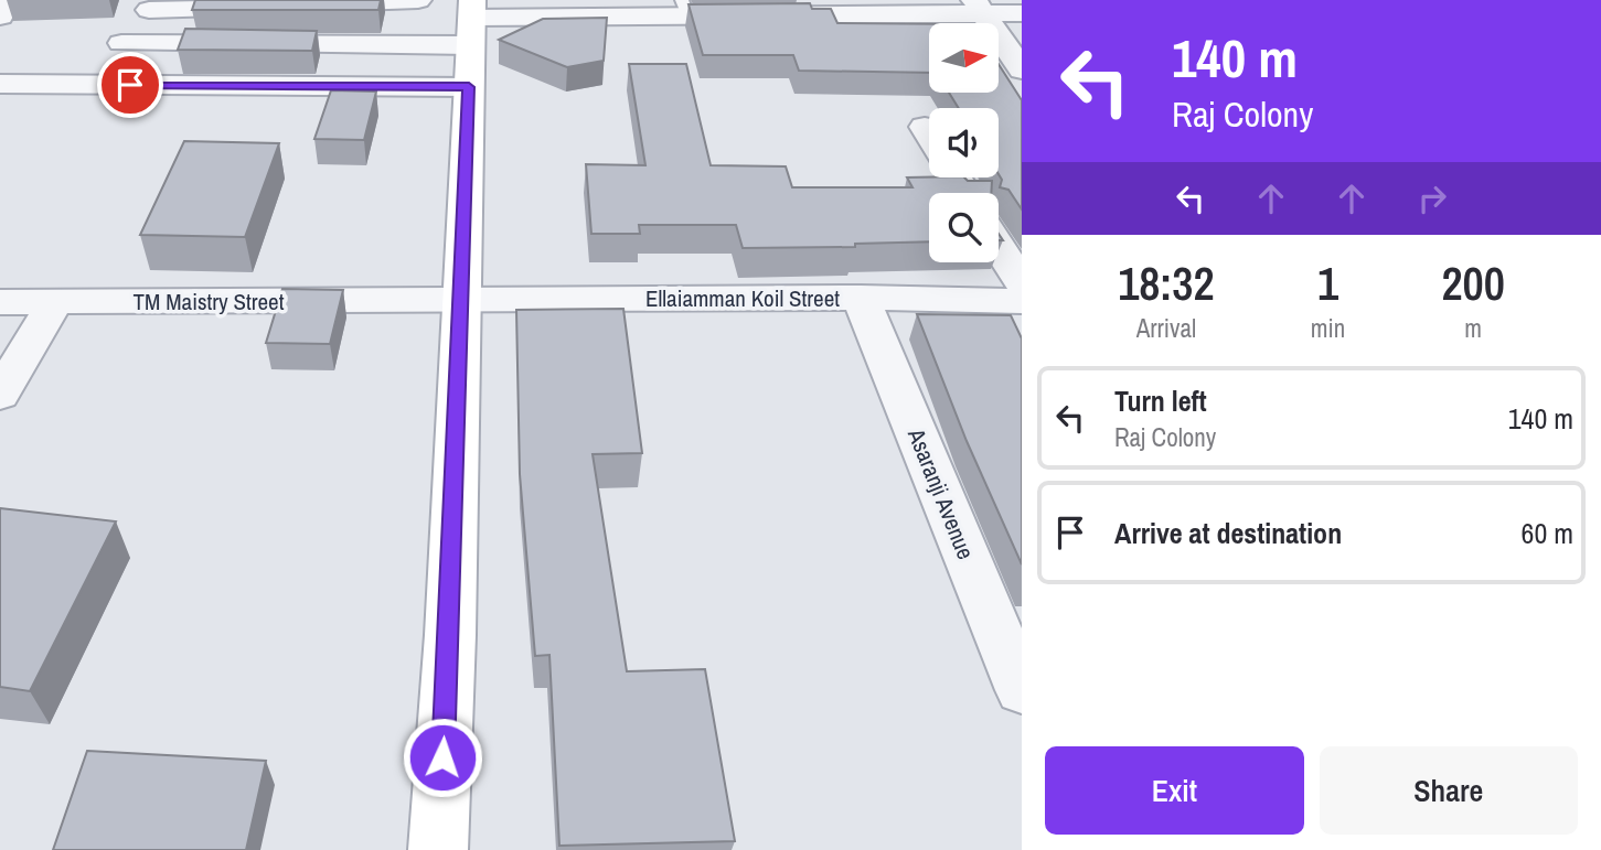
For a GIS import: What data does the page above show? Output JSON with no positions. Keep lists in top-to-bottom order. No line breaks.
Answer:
{"streets":{"street":["Ellaiamman Koil Street","TM Maistry Street","Asaranji Avenue"]},"crossings":[["Ellaiamman Koil Street","TM Maistry Street"],["Ellaiamman Koil Street","Asaranji Avenue"]],"north":"right","page":{"turn":["140 m","Raj Colony"],"eta":["18:32","Arrival","1","min","200","m"],"list":[{"name":"Turn left","note":"Raj Colony","value":"140 m"},{"name":"Arrive at destination","value":"60 m"}],"buttons":["Exit","Share"]}}
